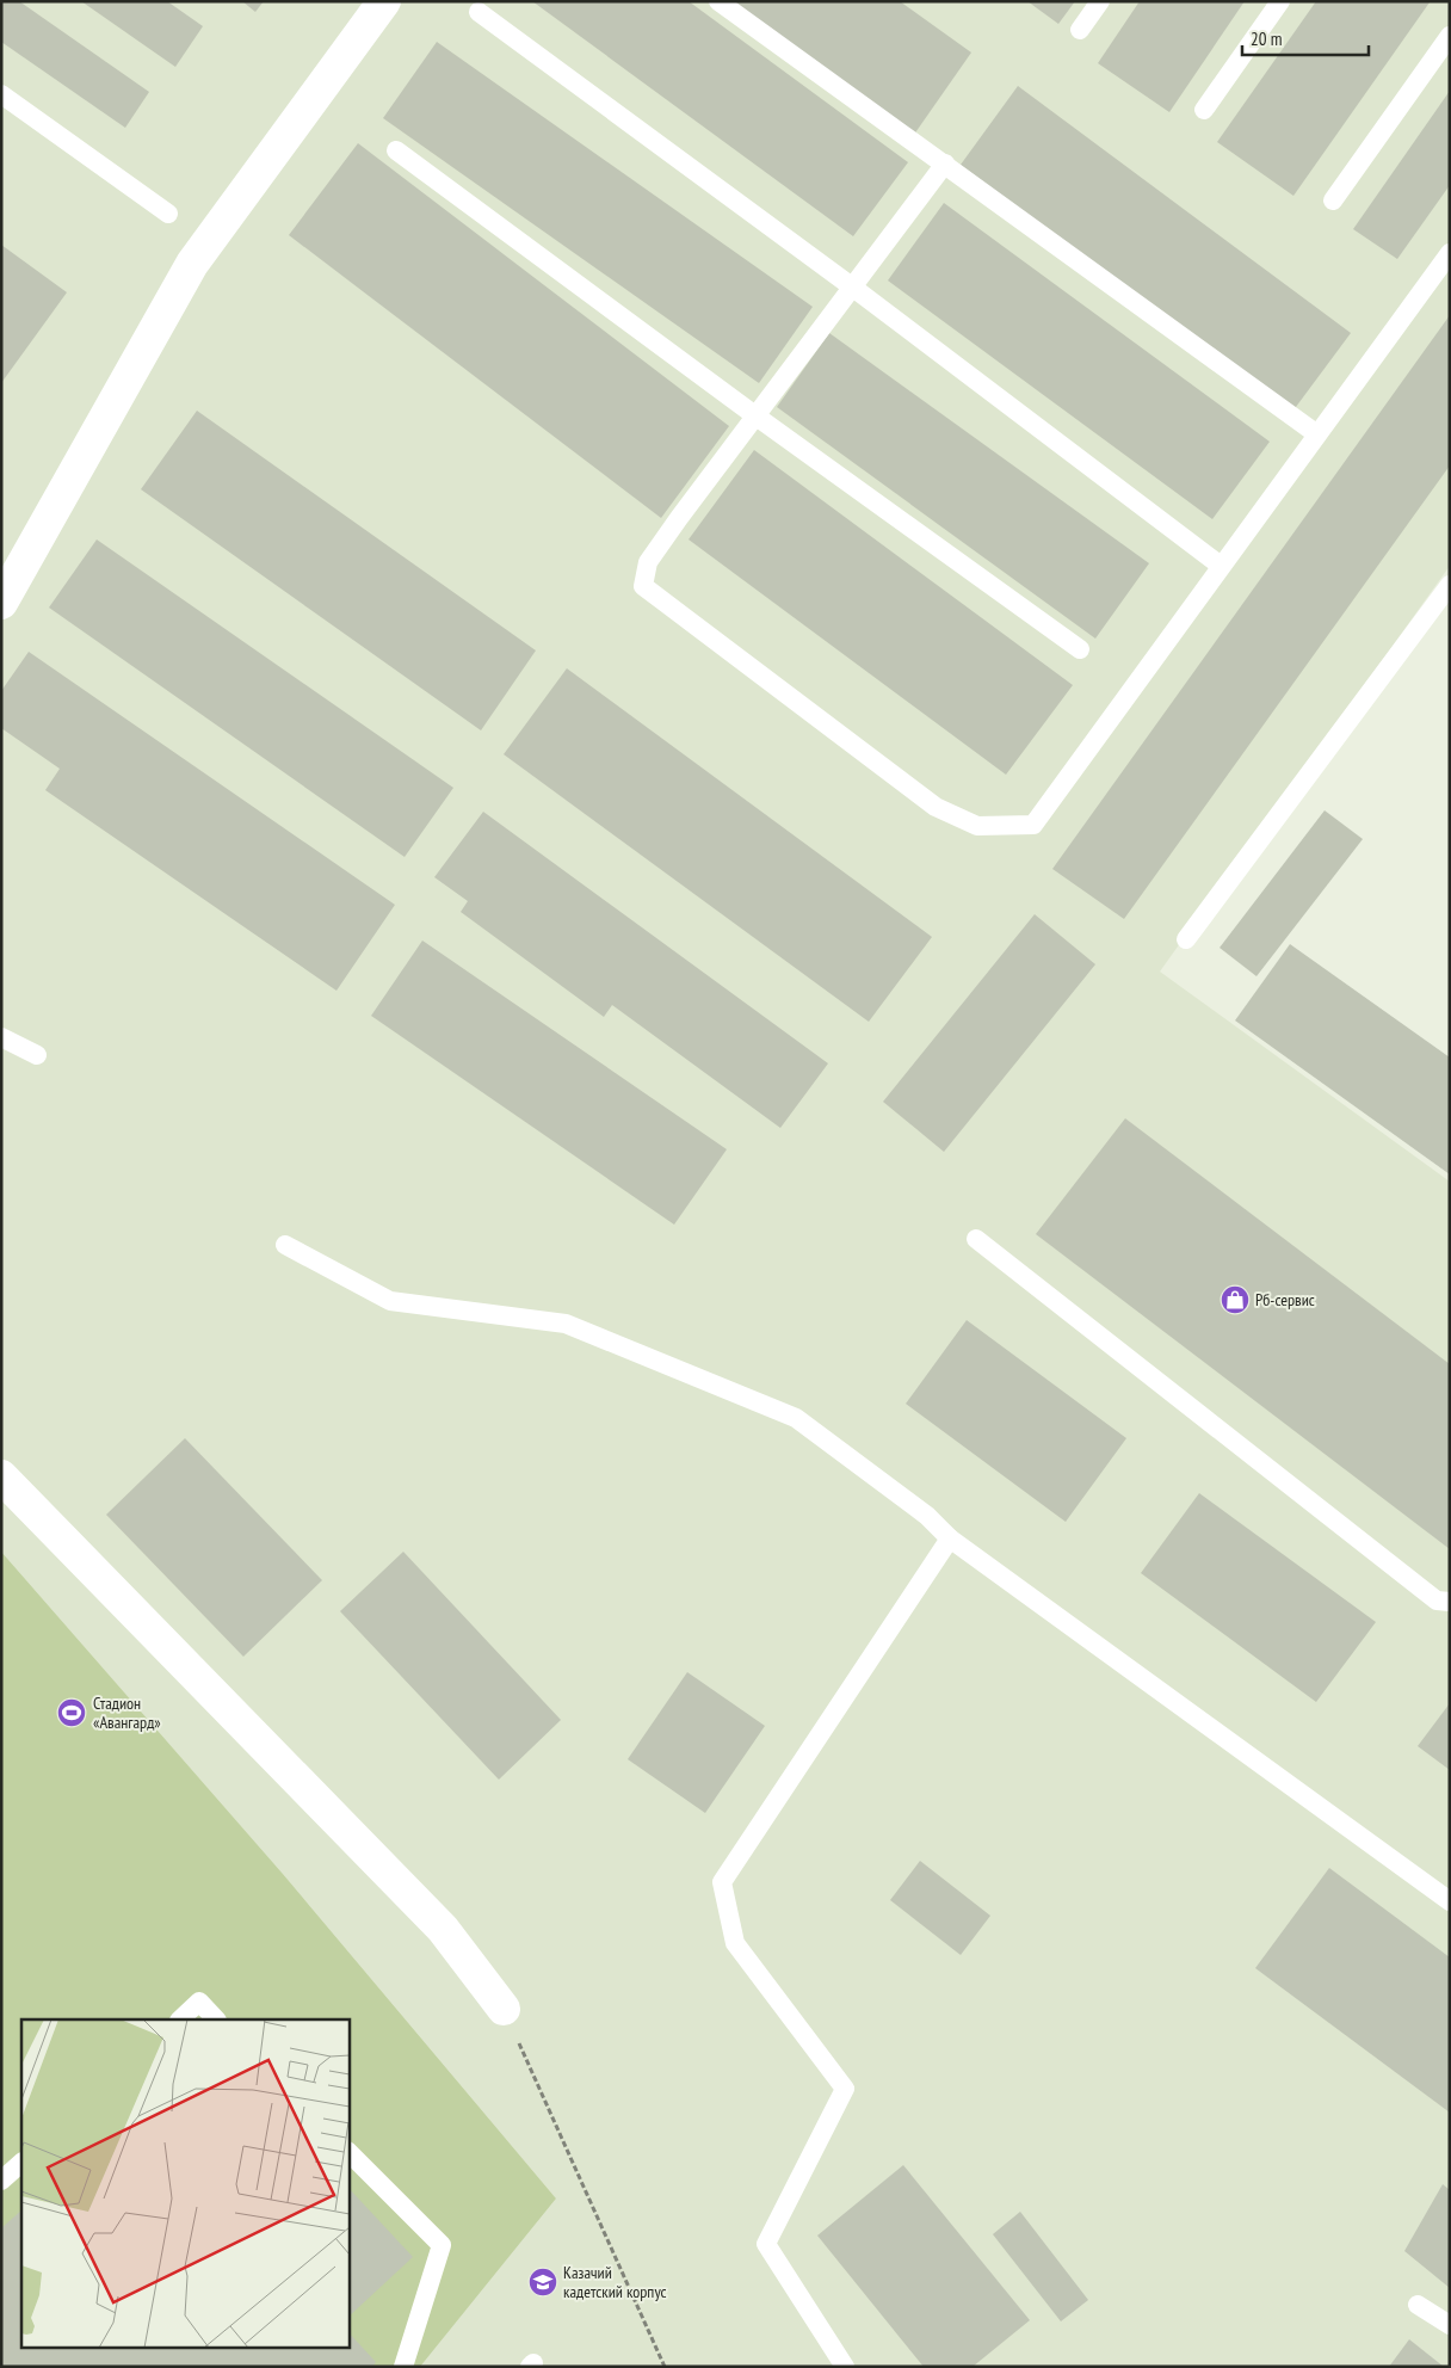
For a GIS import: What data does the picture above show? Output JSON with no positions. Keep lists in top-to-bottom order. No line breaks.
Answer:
{"places":{"shop":["Рб-сервис"],"sports":["Стадион «Авангард»"],"school or university":["Казачий кадетский корпус"]},"scale_bar":"20 m"}
